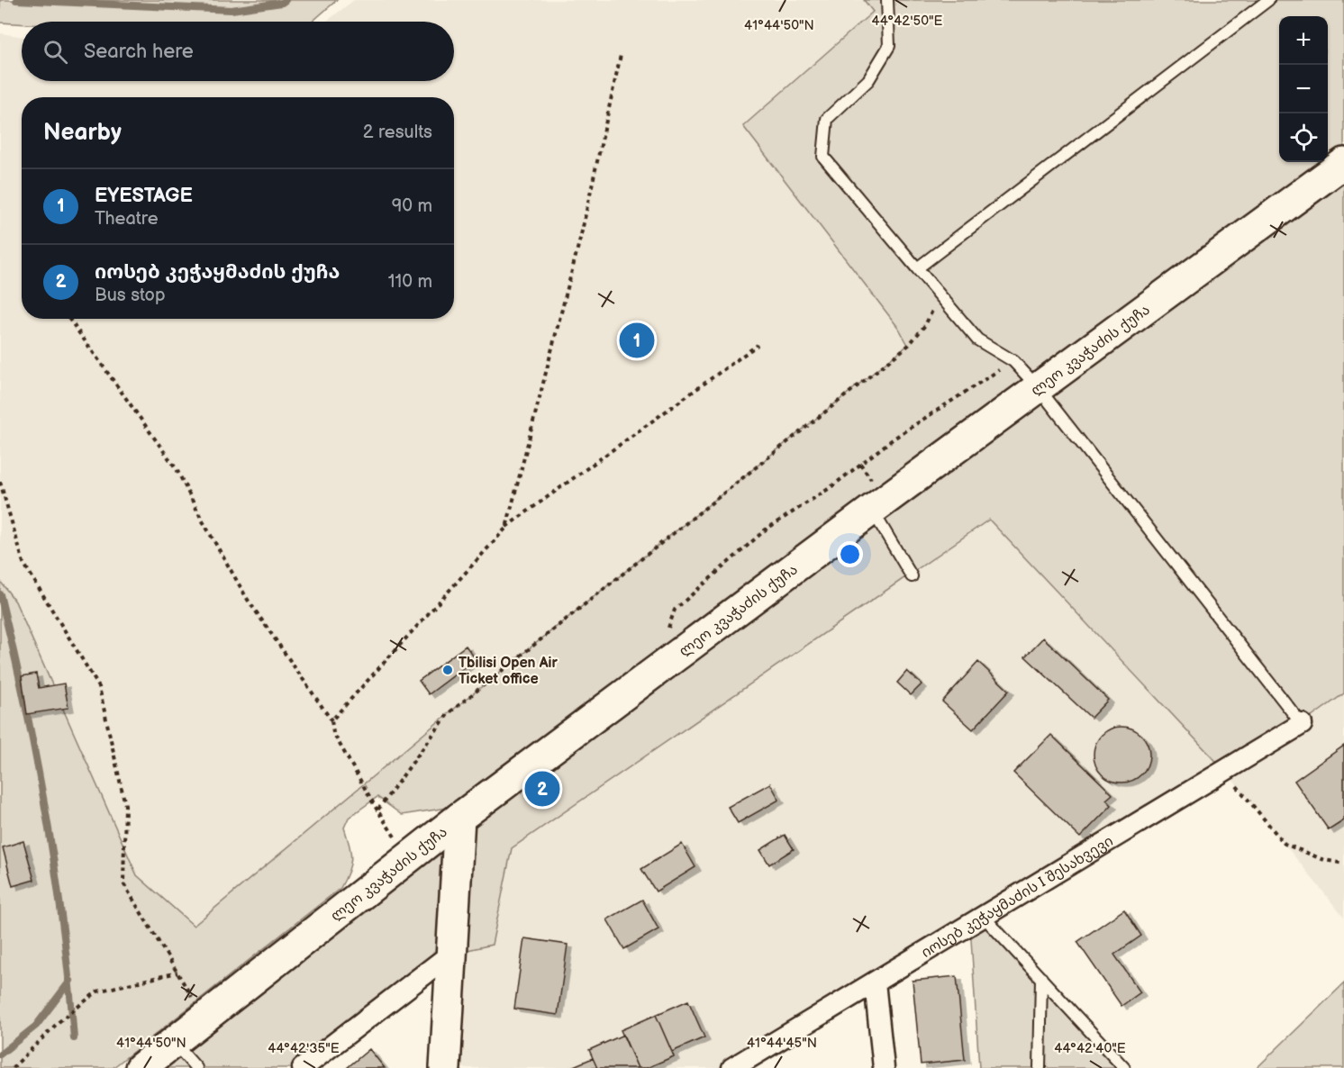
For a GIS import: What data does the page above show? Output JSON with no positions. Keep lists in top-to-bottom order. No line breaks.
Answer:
{"streets":{"main road":["ლეო კვაჭაძის ქუჩა"],"street":["იოსებ კეჭაყმაძის I შესახვევი"]},"places":["Tbilisi Open Air Ticket office"],"page":{"map_buttons":["+","−"],"search":"Search here","heading":["Nearby","2 results"],"list":[{"mark":"1","name":"EYESTAGE","note":"Theatre","value":"90 m"},{"mark":"2","name":"იოსებ კეჭაყმაძის ქუჩა","note":"Bus stop","value":"110 m"}],"pins":["1","2"]},"coordinates":["44°42'50\"E","41°44'50\"N","41°44'45\"N","44°42'35\"E","44°42'40\"E"]}
